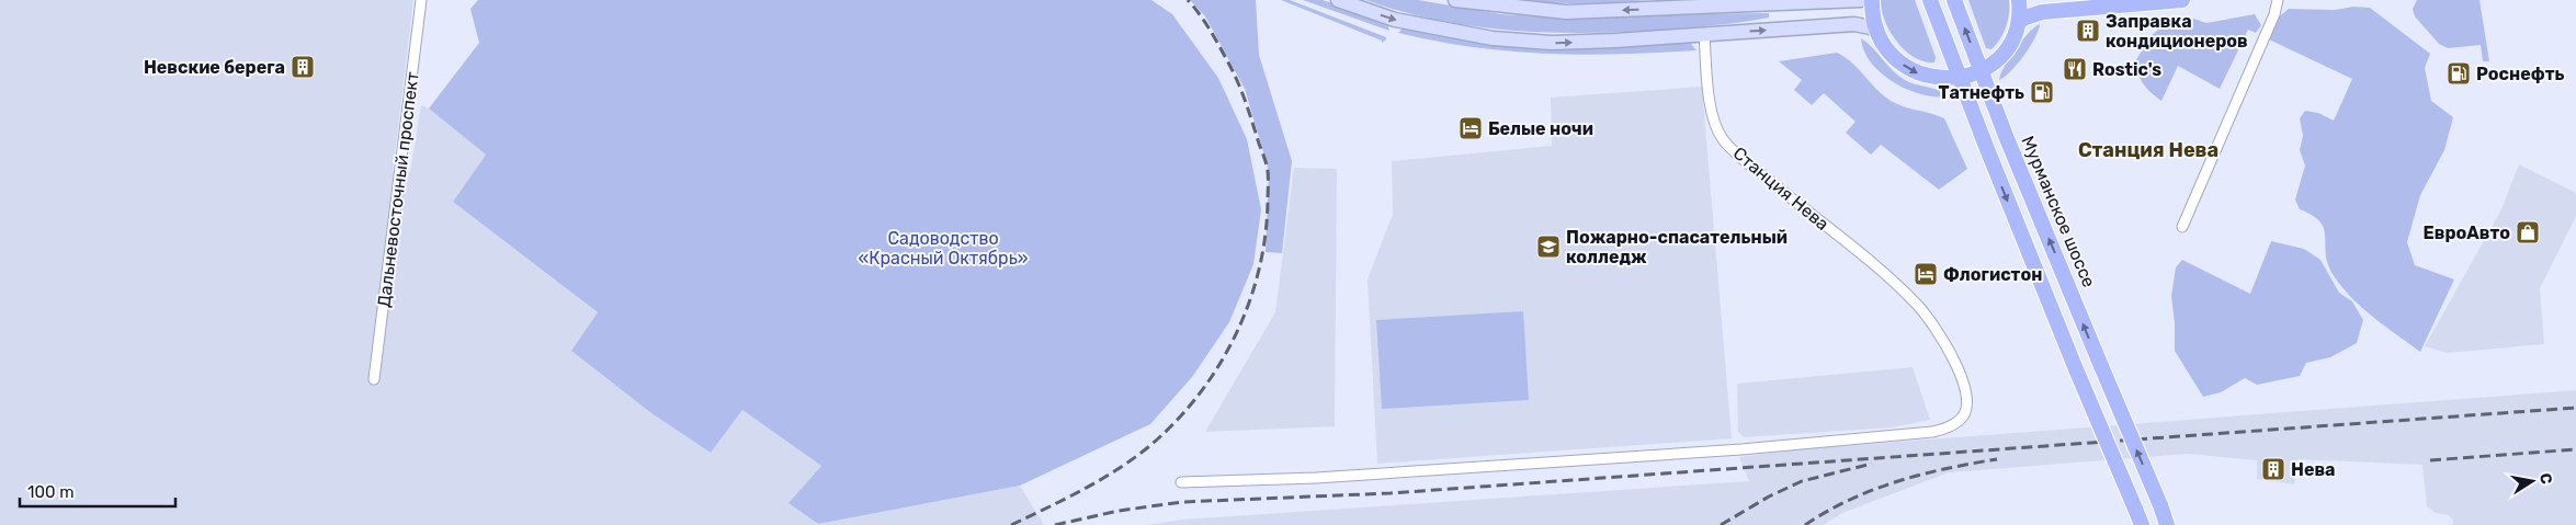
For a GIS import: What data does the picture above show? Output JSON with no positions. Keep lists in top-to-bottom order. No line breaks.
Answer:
{"streets":{"main road":["Мурманское шоссе"],"street":["Станция Нева","Дальневосточный проспект"]},"districts":["Станция Нева"],"parks":["Садоводство «Красный Октябрь»"],"places":{"building":["Заправка кондиционеров","Невские берега","Нева"],"restaurant":["Rostic's"],"fuel station":["Роснефть","Татнефть"],"hotel":["Белые ночи","Флогистон"],"shop":["ЕвроАвто"],"school or university":["Пожарно-спасательный колледж"]},"scale_bar":"100 m","north":"right"}
